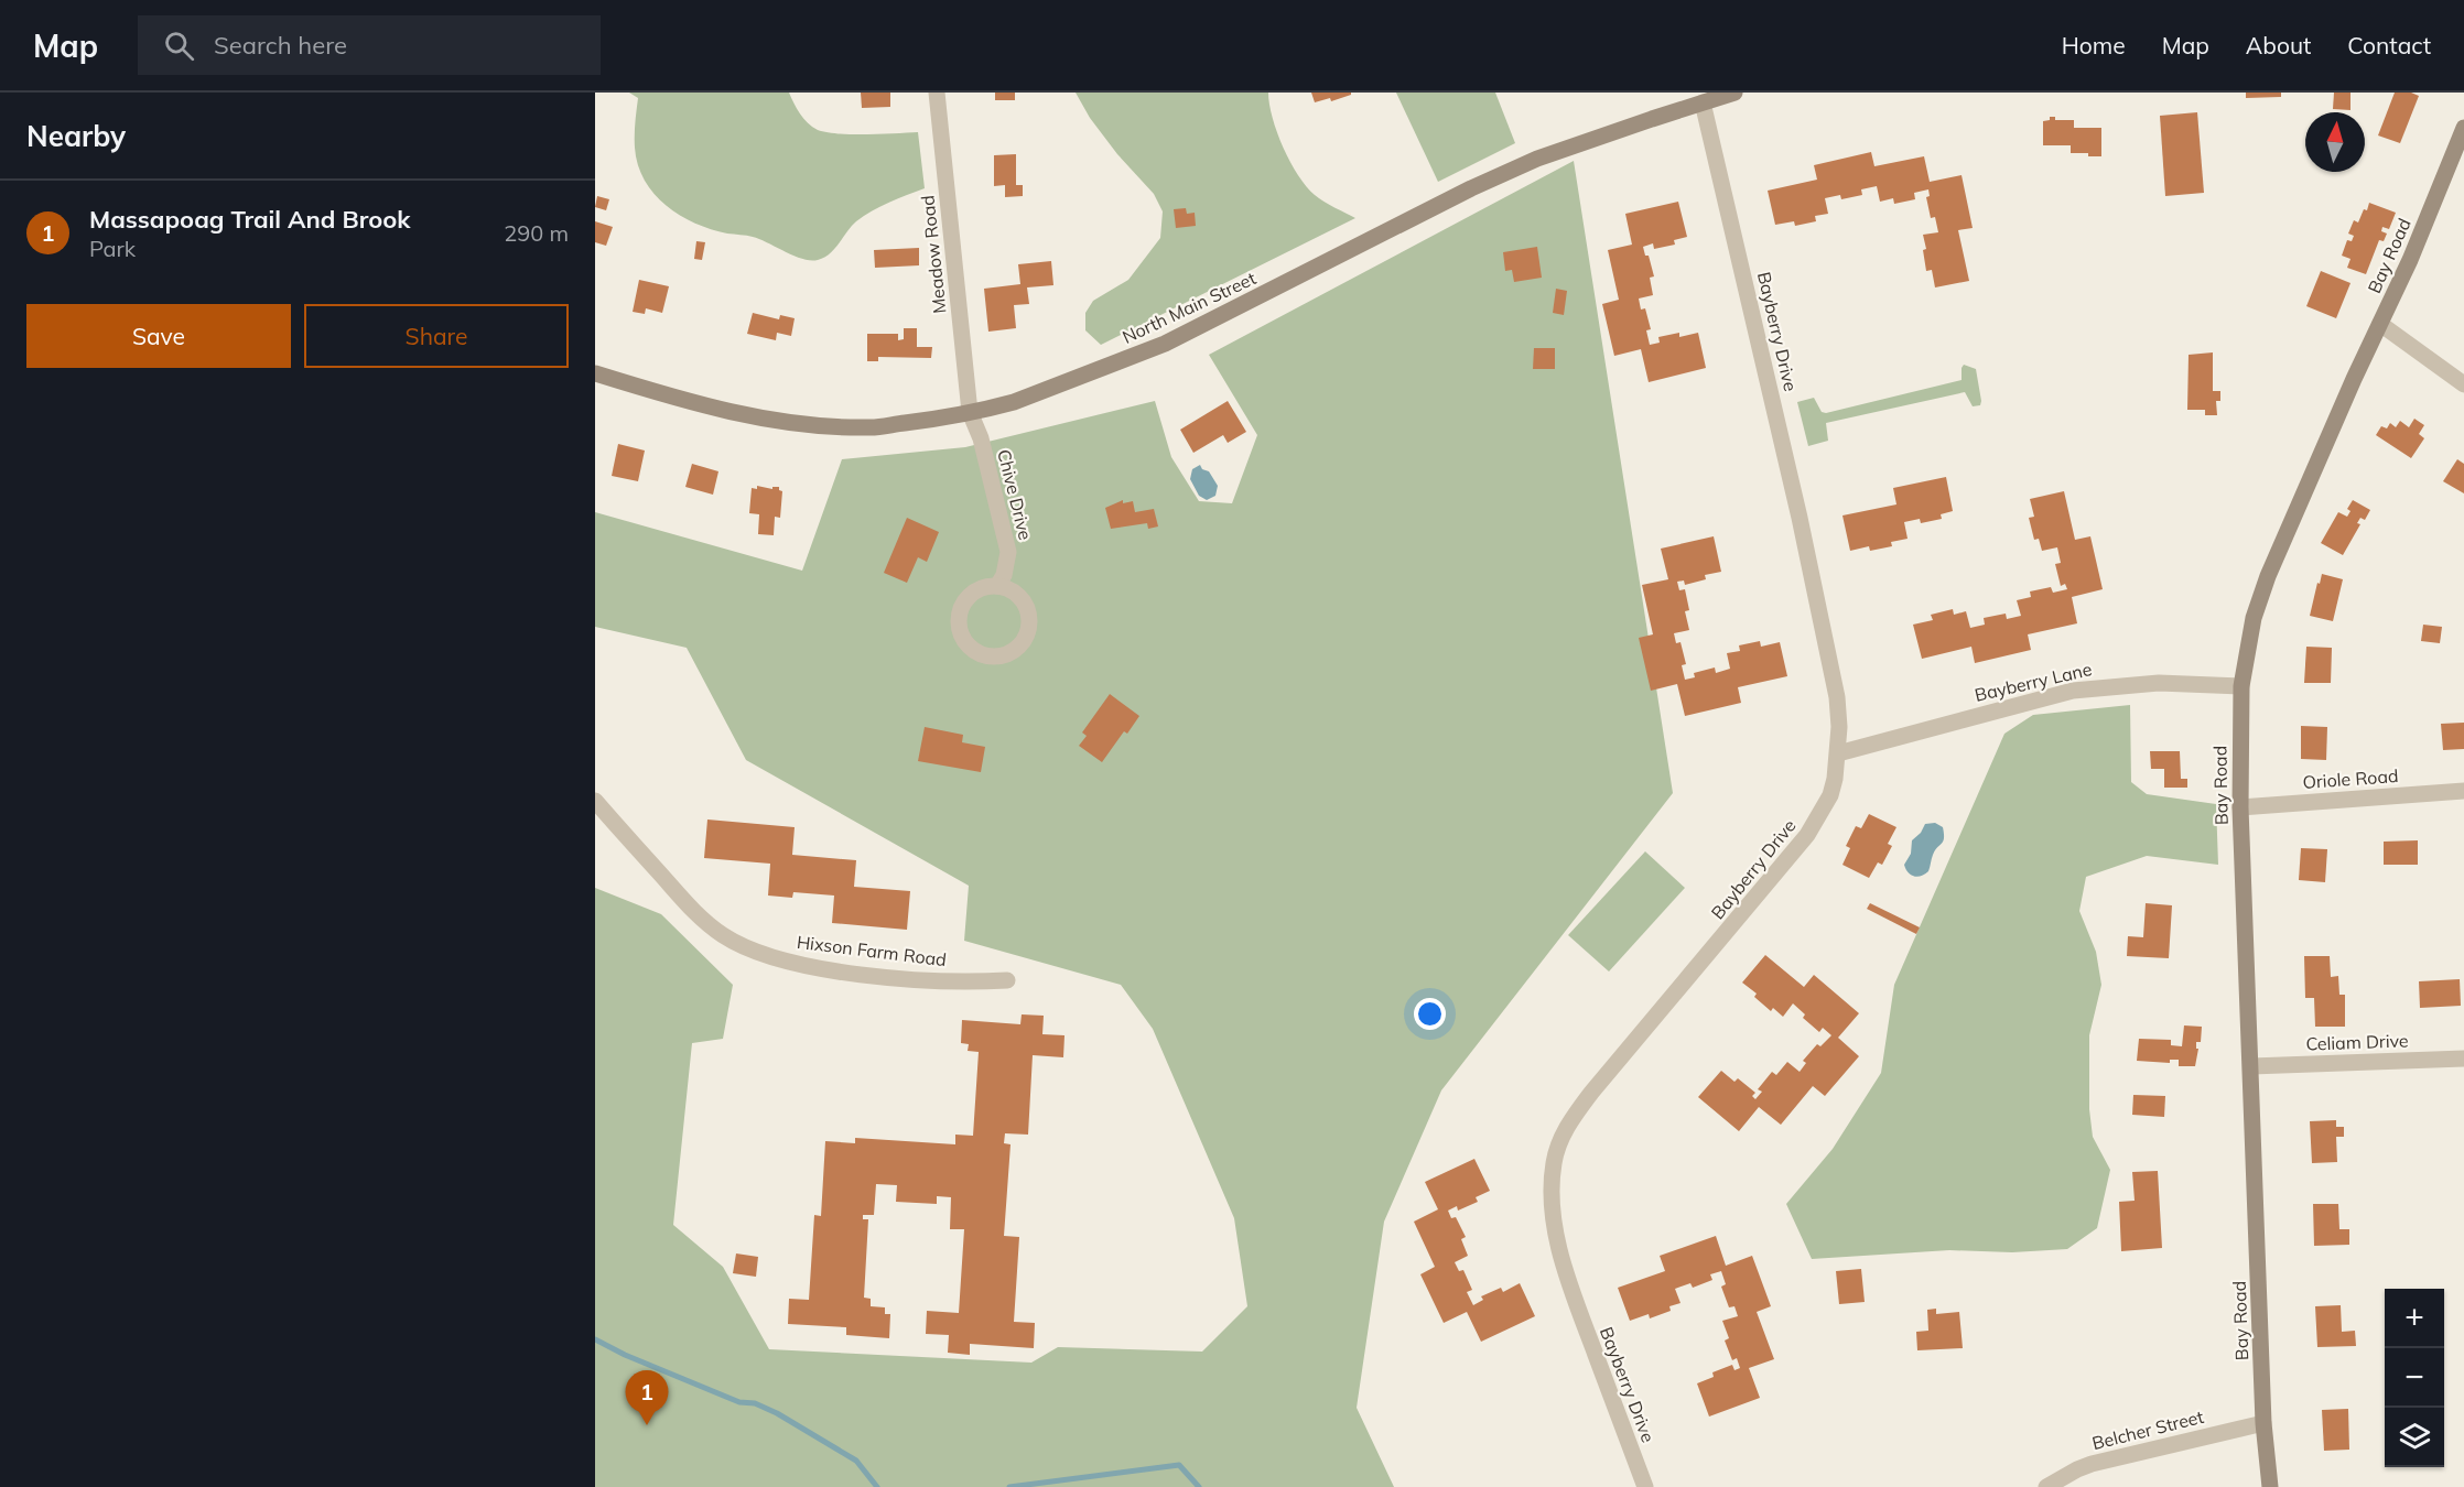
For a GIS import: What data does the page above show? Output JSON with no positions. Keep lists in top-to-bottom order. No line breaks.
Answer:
{"streets":{"main road":["Bay Road","North Main Street"],"street":["Meadow Road","Bayberry Drive","Chive Drive","Bayberry Lane","Oriole Road","Hixson Farm Road","Celiam Drive","Belcher Street"]},"crossings":[["Meadow Road","North Main Street"],["Meadow Road","Chive Drive"],["Bay Road","Bayberry Lane"],["Bay Road","Oriole Road"],["Bay Road","Celiam Drive"],["Bay Road","Belcher Street"],["North Main Street","Bayberry Drive"],["North Main Street","Chive Drive"],["Bayberry Drive","Bayberry Lane"]],"north":"top","page":{"header":"Map","search":"Search here","nav":["Home","Map","About","Contact"],"heading":"Nearby","list":[{"mark":"1","name":"Massapoag Trail And Brook","note":"Park","value":"290 m"}],"buttons":["Save","Share"],"map_buttons":["+","−"],"pins":"1"}}
